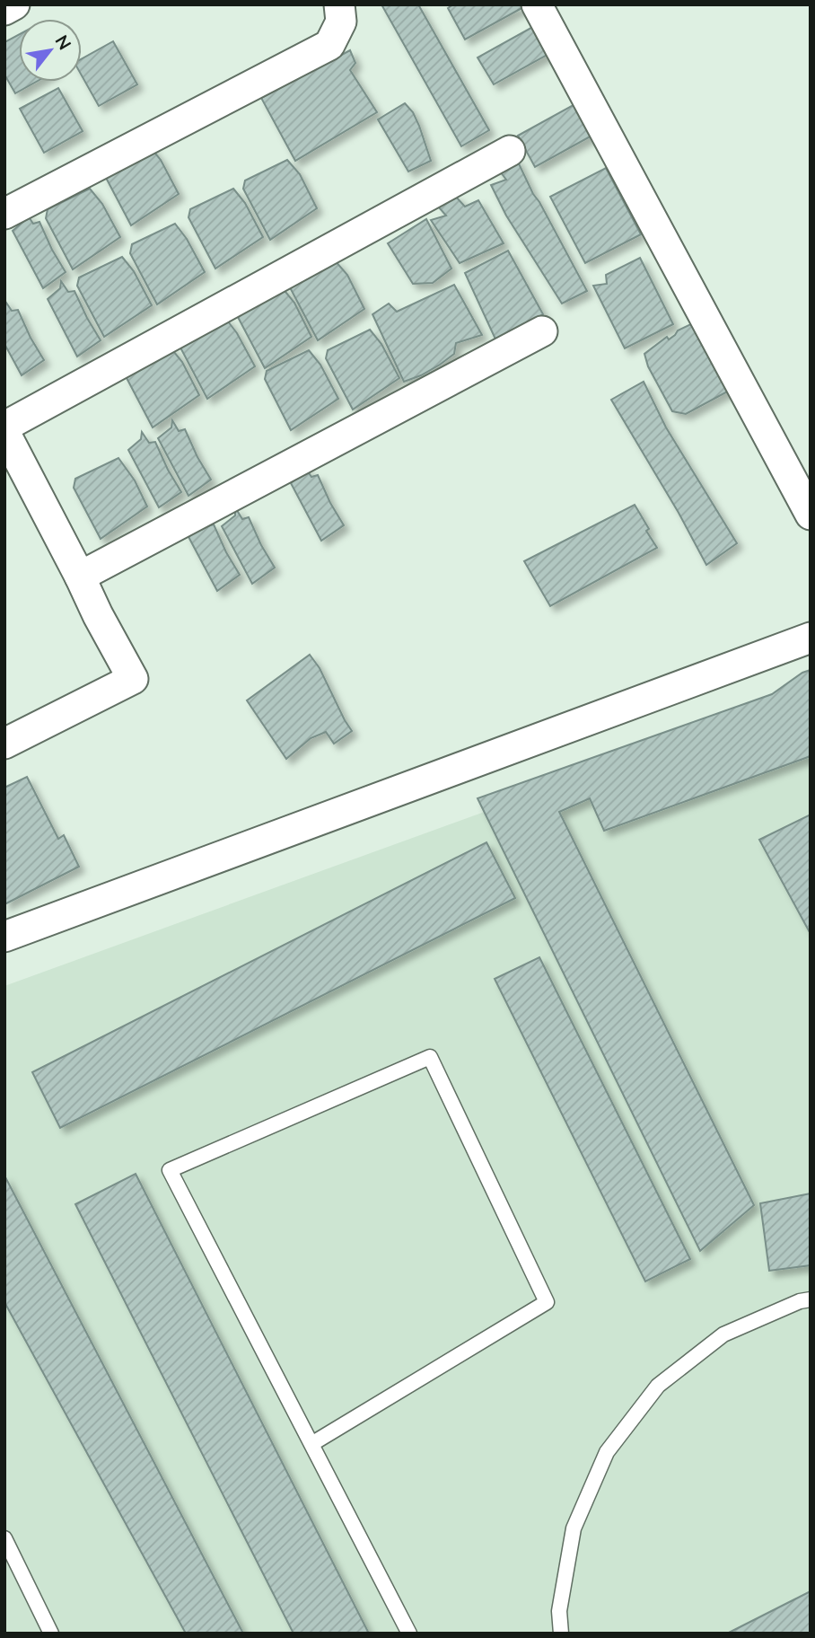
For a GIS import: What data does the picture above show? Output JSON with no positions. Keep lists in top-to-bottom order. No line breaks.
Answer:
{"north":"top right"}
